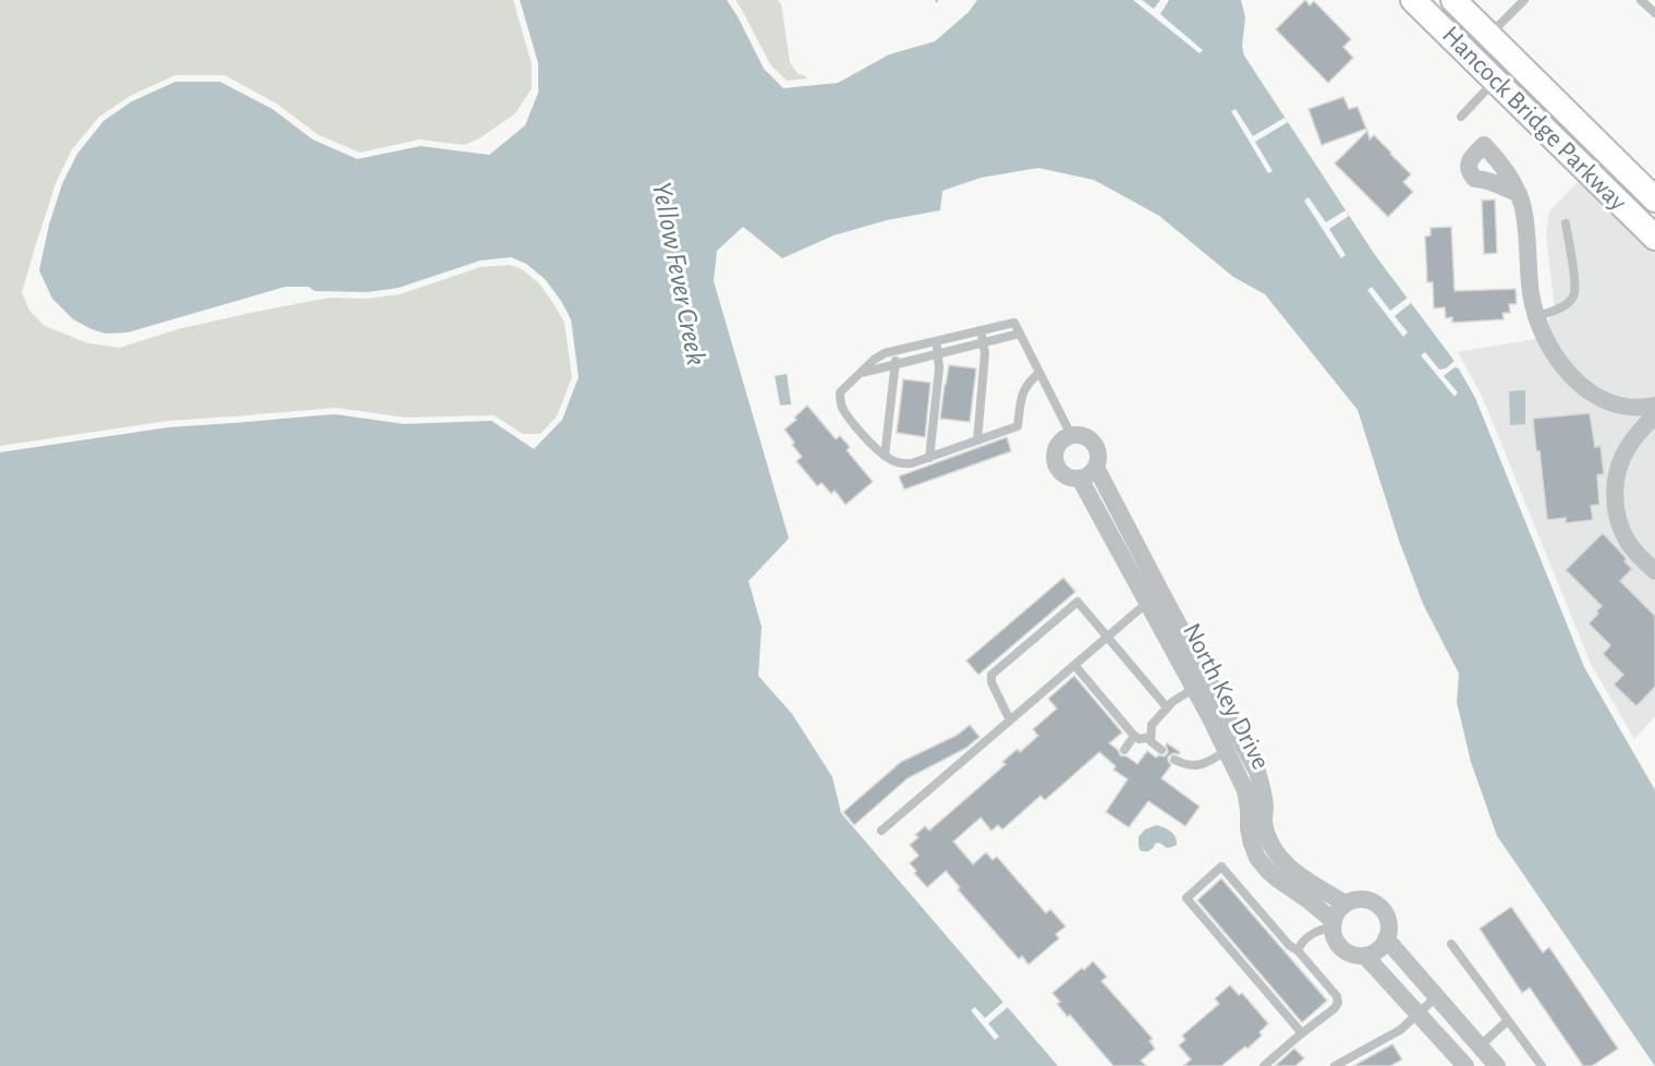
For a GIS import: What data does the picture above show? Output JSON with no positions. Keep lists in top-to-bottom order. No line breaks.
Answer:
{"streets":{"main road":["Hancock Bridge Parkway"],"street":["North Key Drive"]},"water":["Yellow Fever Creek"]}
